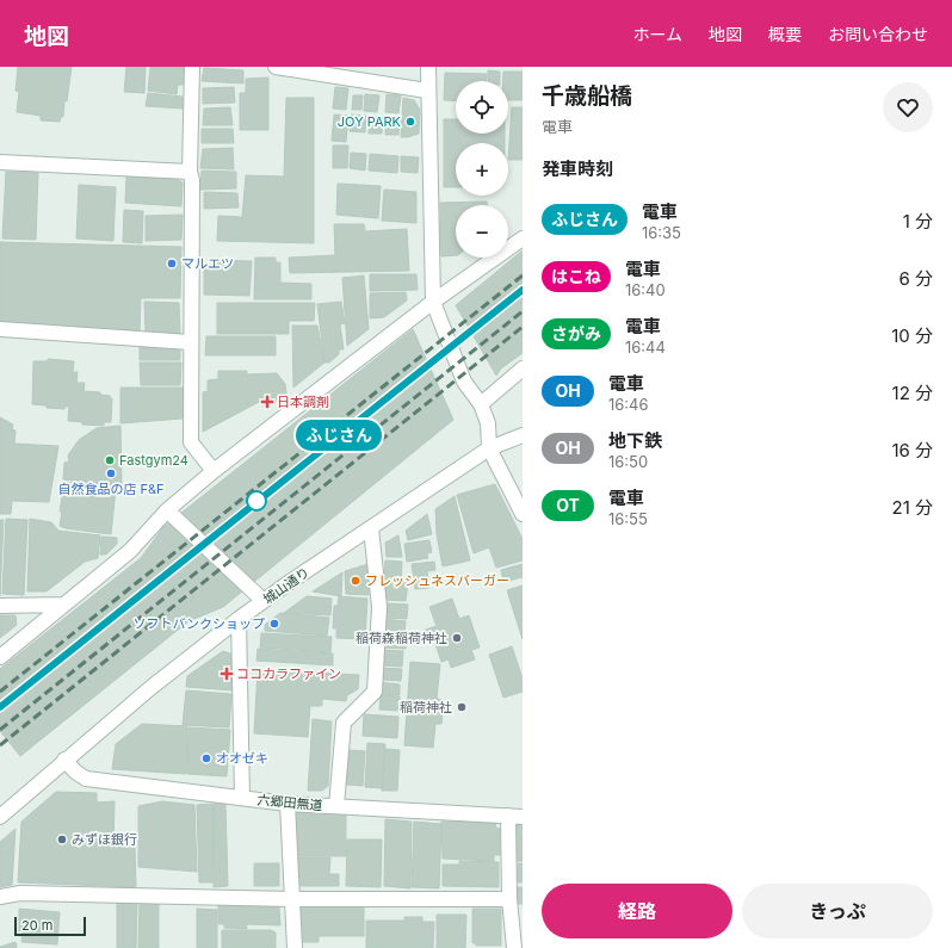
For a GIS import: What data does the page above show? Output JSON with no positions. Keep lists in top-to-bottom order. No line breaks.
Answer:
{"streets":{"street":["城山通り","六郷田無道"]},"crossings":[["城山通り","六郷田無道"]],"places":{"other":["JOY PARK","マルエツ","Fastgym24","自然食品の店 F&F","フレッシュネスバーガー","ソフトバンクショップ","稲荷森稲荷神社","稲荷神社","オオゼキ","みずほ銀行"],"health":["日本調剤","ココカラファイン"]},"scale_bar":"20 m","page":{"header":"地図","nav":["ホーム","地図","概要","お問い合わせ"],"on_map":"ふじさん","heading":[["千歳船橋","電車"],"発車時刻"],"map_buttons":["+","−"],"list":[{"mark":"ふじさん","name":"電車","note":"16:35","value":"1 分"},{"mark":"はこね","name":"電車","note":"16:40","value":"6 分"},{"mark":"さがみ","name":"電車","note":"16:44","value":"10 分"},{"mark":"OH","name":"電車","note":"16:46","value":"12 分"},{"mark":"OH","name":"地下鉄","note":"16:50","value":"16 分"},{"mark":"OT","name":"電車","note":"16:55","value":"21 分"}],"buttons":["経路","きっぷ"],"scale":"20 m"}}
